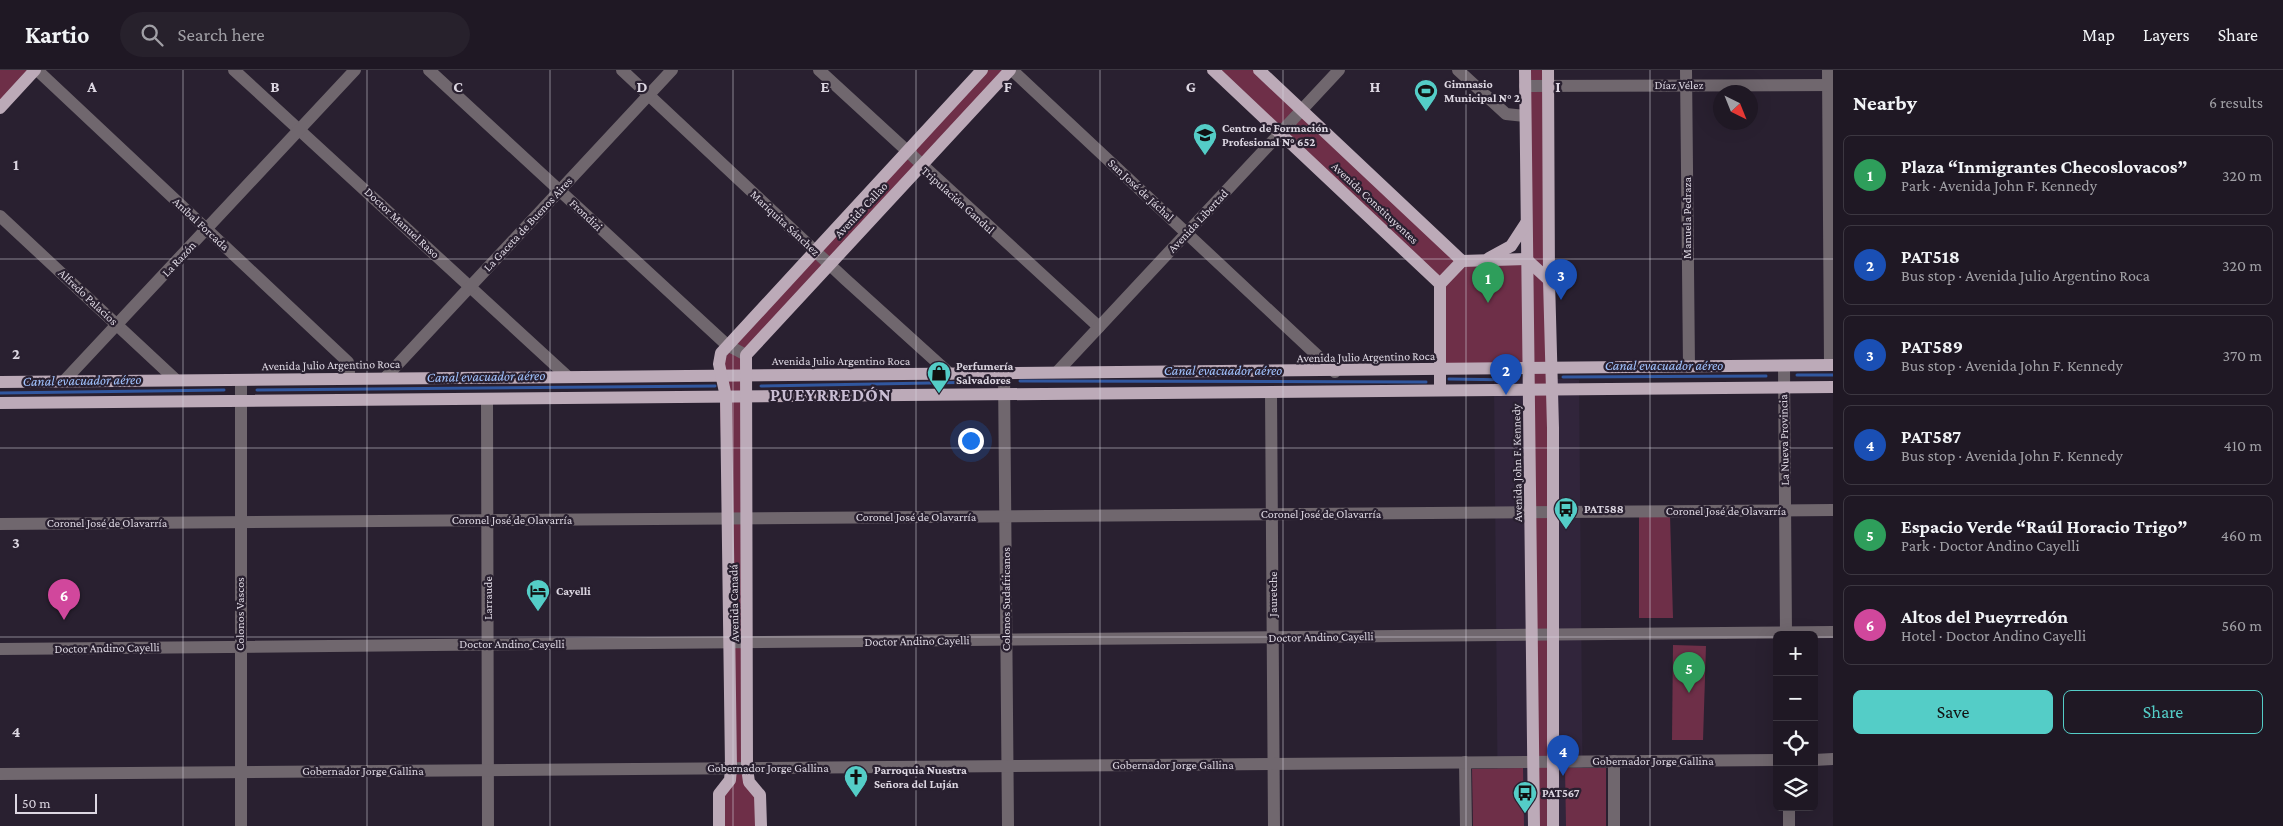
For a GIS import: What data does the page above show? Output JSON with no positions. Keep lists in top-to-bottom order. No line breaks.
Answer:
{"streets":{"main road":["Avenida Constituyentes","Avenida Callao","Avenida Julio Argentino Roca","Avenida John F. Kennedy","Avenida Canadá"],"street":["Díaz Vélez","San José de Jáchal","Tripulación Gandul","Frondizi","Manuela Pedraza","Avenida Libertad","Doctor Manuel Raso","Mariquita Sánchez","Aníbal Forcada","La Gaceta de Buenos Aires","La Razón","Alfredo Palacios","La Nueva Provincia","Coronel José de Olavarría","Jauretche","Larraude","Colonos Sudafricanos","Colonos Vascos","Doctor Andino Cayelli","Gobernador Jorge Gallina"]},"crossings":[["Díaz Vélez","Manuela Pedraza"],["Díaz Vélez","Avenida John F. Kennedy"],["San José de Jáchal","Avenida Callao"],["San José de Jáchal","Avenida Libertad"],["San José de Jáchal","Avenida Julio Argentino Roca"],["Tripulación Gandul","Avenida Callao"],["Tripulación Gandul","Avenida Libertad"],["Avenida Constituyentes","Avenida Libertad"],["Avenida Callao","Frondizi"],["Avenida Callao","Mariquita Sánchez"],["Avenida Callao","Avenida Julio Argentino Roca"],["Avenida Callao","Avenida Canadá"],["Frondizi","La Gaceta de Buenos Aires"],["Manuela Pedraza","Avenida Julio Argentino Roca"],["Avenida Libertad","Avenida Julio Argentino Roca"],["Doctor Manuel Raso","La Gaceta de Buenos Aires"],["Doctor Manuel Raso","La Razón"],["Doctor Manuel Raso","Avenida Julio Argentino Roca"],["Mariquita Sánchez","La Gaceta de Buenos Aires"],["Mariquita Sánchez","Avenida Julio Argentino Roca"],["Aníbal Forcada","La Razón"],["Aníbal Forcada","Avenida Julio Argentino Roca"],["La Gaceta de Buenos Aires","Avenida Julio Argentino Roca"],["La Razón","Alfredo Palacios"],["La Razón","Avenida Julio Argentino Roca"],["Alfredo Palacios","Avenida Julio Argentino Roca"],["Avenida Julio Argentino Roca","La Nueva Provincia"],["Avenida Julio Argentino Roca","Avenida John F. Kennedy"],["Avenida Julio Argentino Roca","Colonos Sudafricanos"],["Avenida Julio Argentino Roca","Avenida Canadá"],["Avenida Julio Argentino Roca","Colonos Vascos"],["La Nueva Provincia","Coronel José de Olavarría"],["Avenida John F. Kennedy","Coronel José de Olavarría"],["Avenida John F. Kennedy","Doctor Andino Cayelli"],["Avenida John F. Kennedy","Gobernador Jorge Gallina"],["Coronel José de Olavarría","Jauretche"],["Coronel José de Olavarría","Larraude"],["Coronel José de Olavarría","Colonos Sudafricanos"],["Coronel José de Olavarría","Avenida Canadá"],["Coronel José de Olavarría","Colonos Vascos"],["Jauretche","Doctor Andino Cayelli"],["Jauretche","Gobernador Jorge Gallina"],["Larraude","Doctor Andino Cayelli"],["Larraude","Gobernador Jorge Gallina"],["Colonos Sudafricanos","Doctor Andino Cayelli"],["Colonos Sudafricanos","Gobernador Jorge Gallina"],["Avenida Canadá","Doctor Andino Cayelli"],["Avenida Canadá","Gobernador Jorge Gallina"],["Colonos Vascos","Doctor Andino Cayelli"],["Colonos Vascos","Gobernador Jorge Gallina"]],"districts":["PUEYRREDÓN"],"water":["Canal evacuador aéreo"],"places":{"sports":["Gimnasio Municipal N° 2"],"school or university":["Centro de Formación Profesional N° 652"],"shop":["Perfumería Salvadores"],"bus stop":["PAT588","PAT567"],"hotel":["Cayelli"],"church":["Parroquia Nuestra Señora del Luján"]},"scale_bar":"50 m","north":"bottom right","page":{"header":"Kartio","search":"Search here","nav":["Map","Layers","Share"],"heading":["Nearby","6 results"],"list":[{"mark":"1","name":"Plaza “Inmigrantes Checoslovacos”","note":"Park · Avenida John F. Kennedy","value":"320 m"},{"mark":"2","name":"PAT518","note":"Bus stop · Avenida Julio Argentino Roca","value":"320 m"},{"mark":"3","name":"PAT589","note":"Bus stop · Avenida John F. Kennedy","value":"370 m"},{"mark":"4","name":"PAT587","note":"Bus stop · Avenida John F. Kennedy","value":"410 m"},{"mark":"5","name":"Espacio Verde “Raúl Horacio Trigo”","note":"Park · Doctor Andino Cayelli","value":"460 m"},{"mark":"6","name":"Altos del Pueyrredón","note":"Hotel · Doctor Andino Cayelli","value":"560 m"}],"pins":["3","1","2","6","5","4"],"map_buttons":["+","−"],"buttons":["Save","Share"],"scale":"50 m"},"grid":{"columns":["A","B","C","D","E","F","G","H","I"],"rows":["1","2","3","4"]}}
